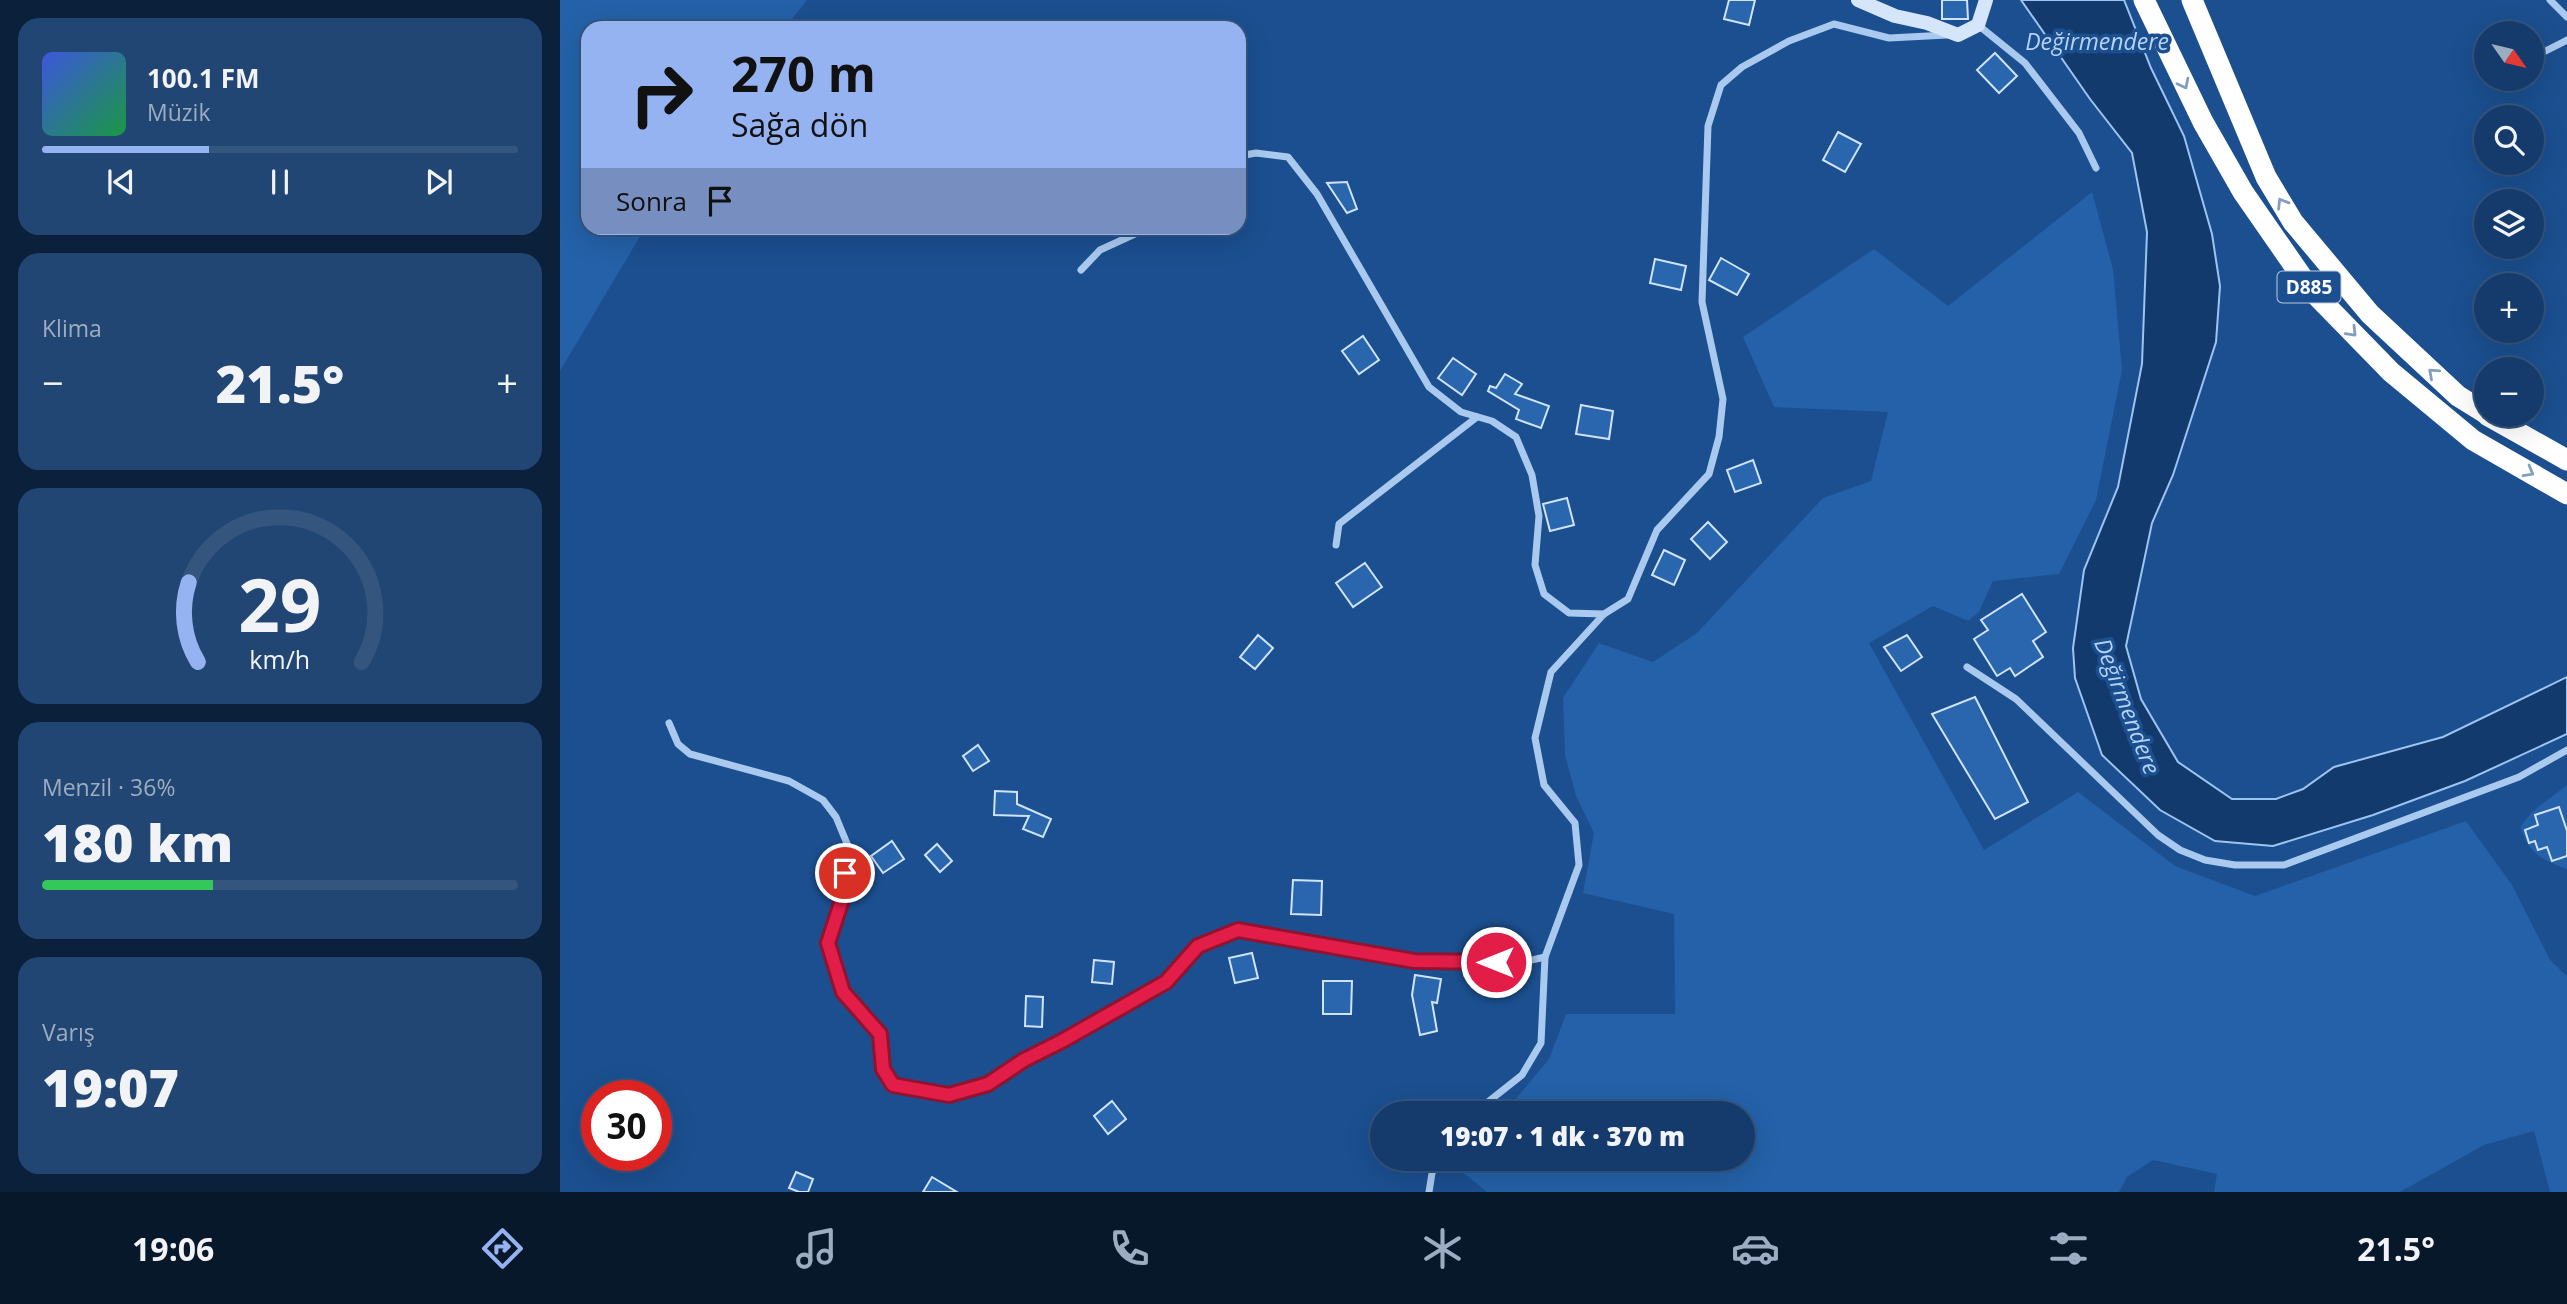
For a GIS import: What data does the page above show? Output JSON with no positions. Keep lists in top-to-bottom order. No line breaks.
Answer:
{"streets":{"highway":["D885"]},"water":["Değirmendere"],"north":"bottom right","page":{"map_buttons":["+","−"],"turn":["270 m","Sağa dön"],"song":["100.1 FM","Müzik"],"then":"Sonra","tile":["Klima",["Menzil · 36%","180 km"],["Varış","19:07"]],"heat":["−","21.5°","+"],"limit":"30","trip":"19:07 · 1 dk · 370 m","tabs":["19:06","21.5°"],"gauge":["29","km/h"]}}
